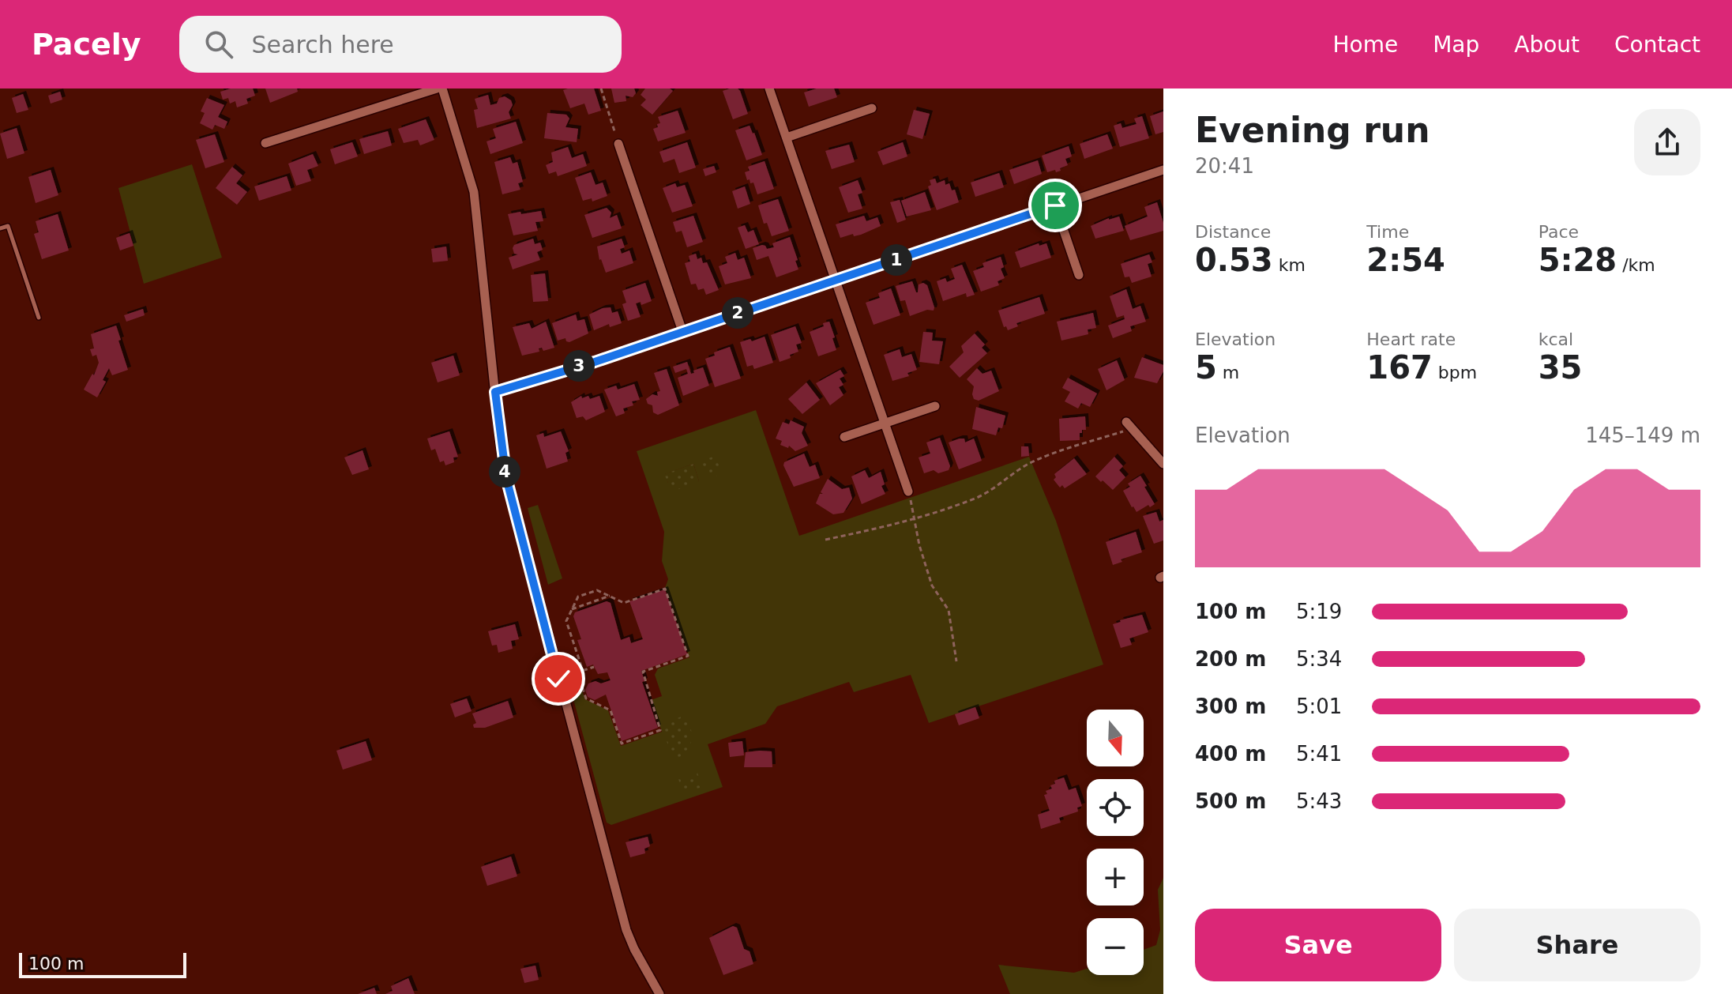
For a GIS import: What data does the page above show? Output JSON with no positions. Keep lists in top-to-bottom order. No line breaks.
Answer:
{"scale_bar":"100 m","north":"bottom","page":{"header":"Pacely","search":"Search here","nav":["Home","Map","About","Contact"],"heading":["Evening run","20:41"],"stats":[["Distance","0.53 km"],["Time","2:54"],["Pace","5:28 /km"],["Elevation","5 m"],["Heart rate","167 bpm"],["kcal","35"]],"pins":["1","2","3","4"],"chart":["Elevation","145–149 m"],"list":[{"name":"100 m","note":"5:19"},{"name":"200 m","note":"5:34"},{"name":"300 m","note":"5:01"},{"name":"400 m","note":"5:41"},{"name":"500 m","note":"5:43"}],"map_buttons":["+","−"],"buttons":["Save","Share"],"scale":"100 m"}}
